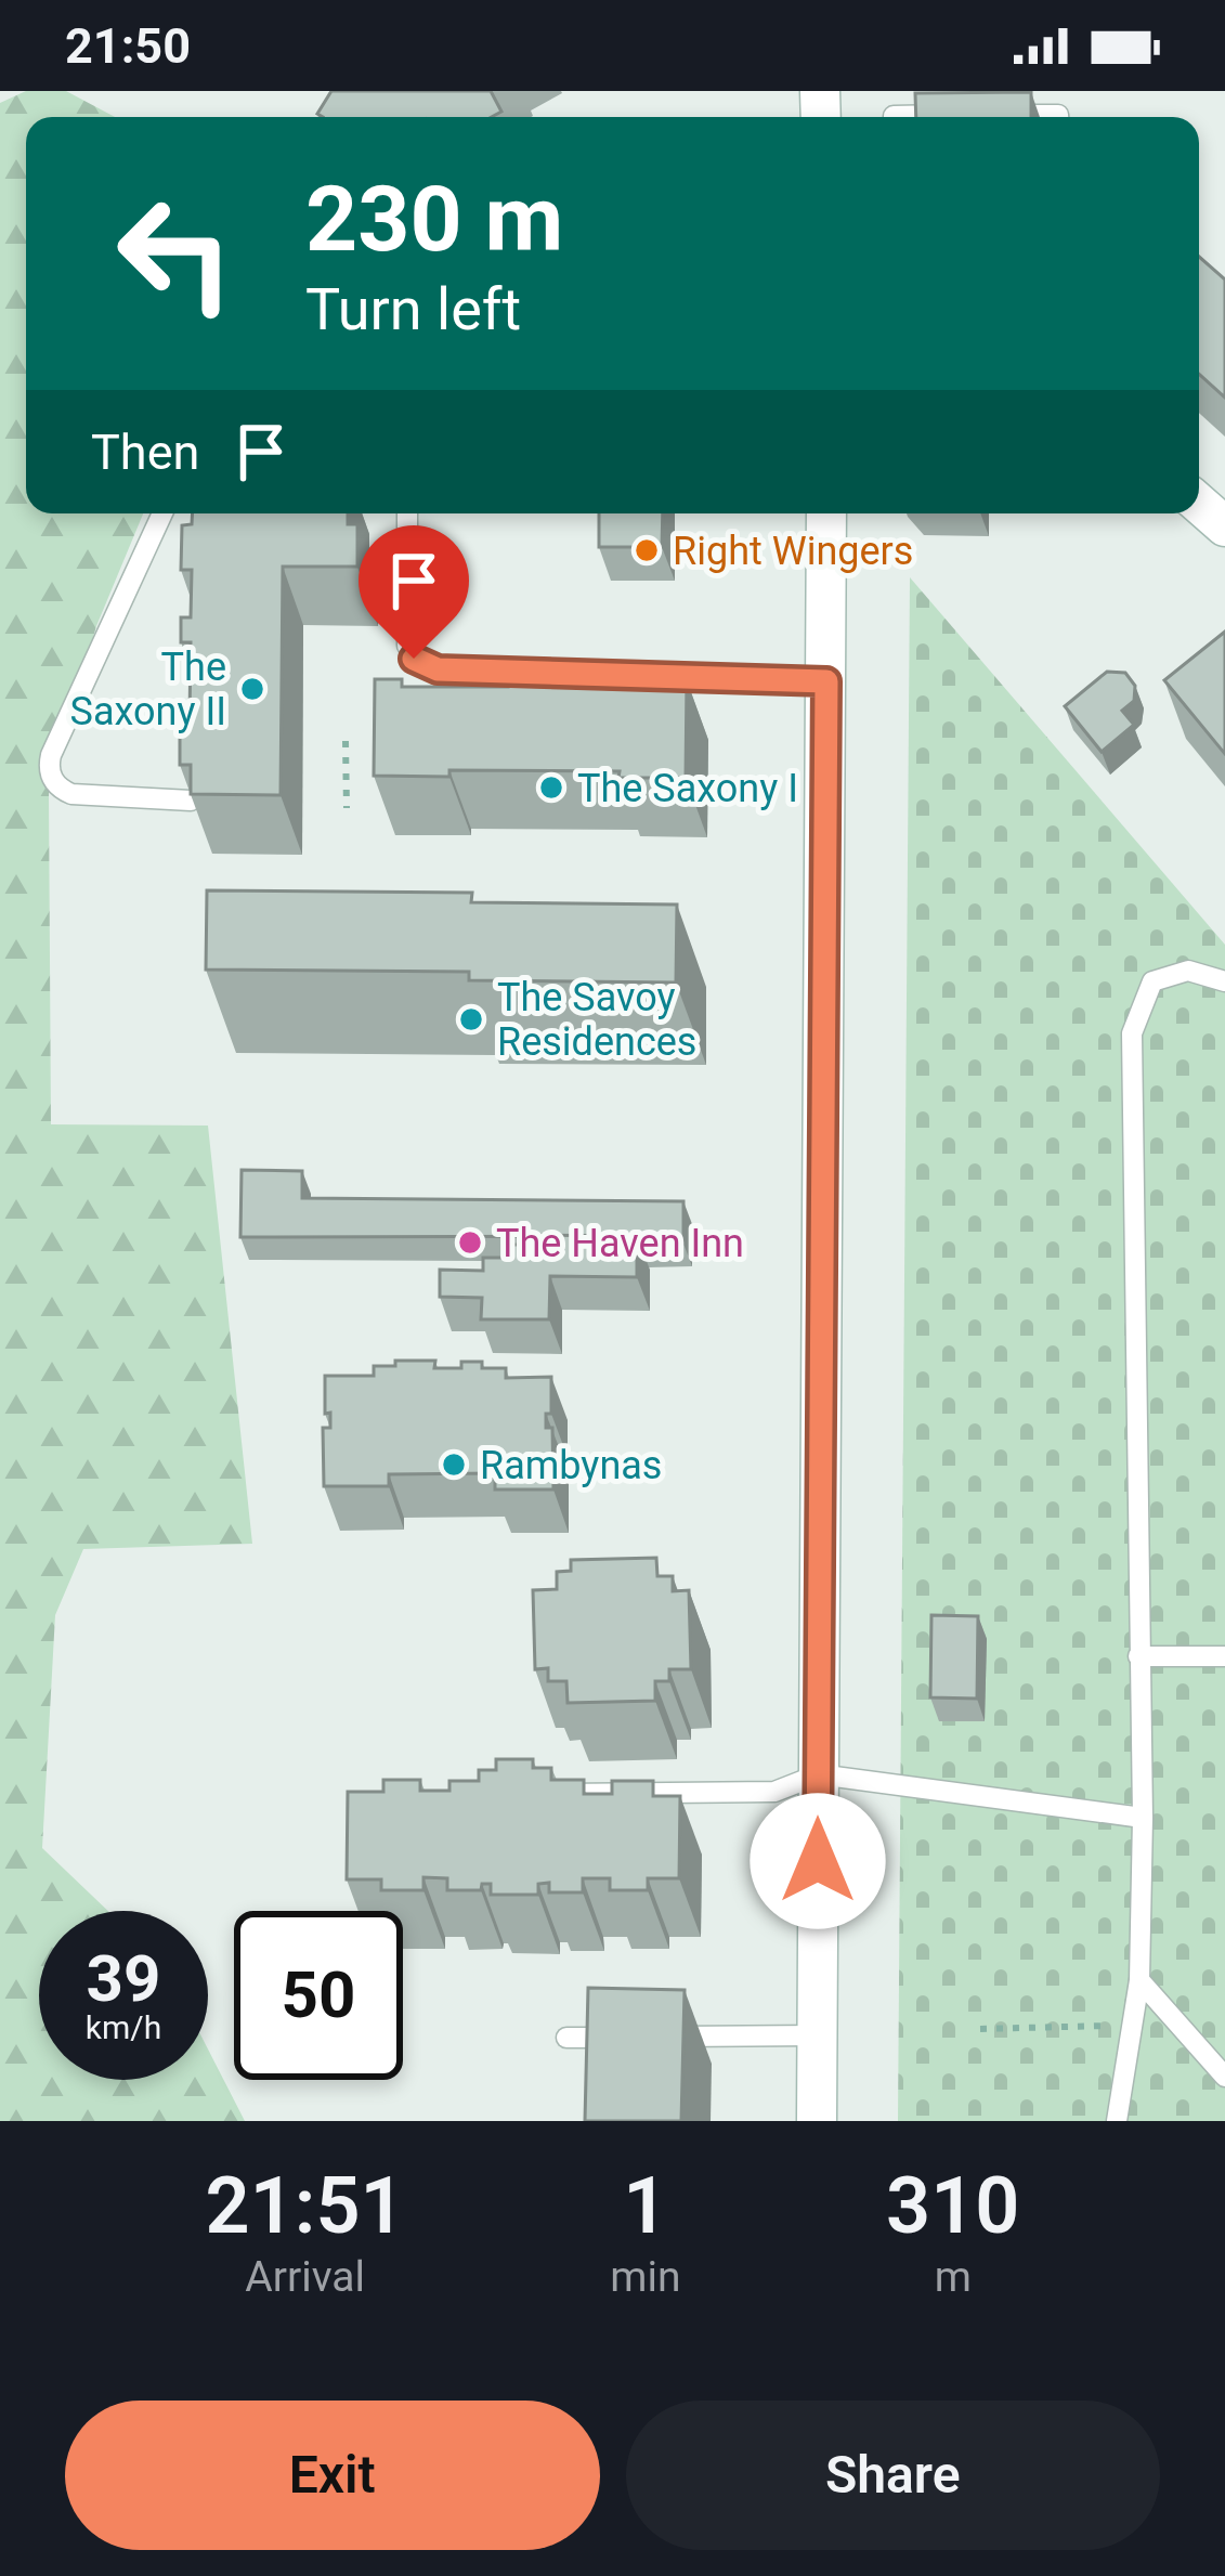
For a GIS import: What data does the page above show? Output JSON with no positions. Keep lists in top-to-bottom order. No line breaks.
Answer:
{"places":["Right Wingers","The Saxony II","The Saxony I","The Savoy Residences","The Haven Inn","Rambynas"],"page":{"status":"21:50","turn":["230 m","Turn left"],"then":"Then","speed":"39 km/h","limit":"50","eta":["21:51","Arrival","1","min","310","m"],"buttons":["Exit","Share"]}}
